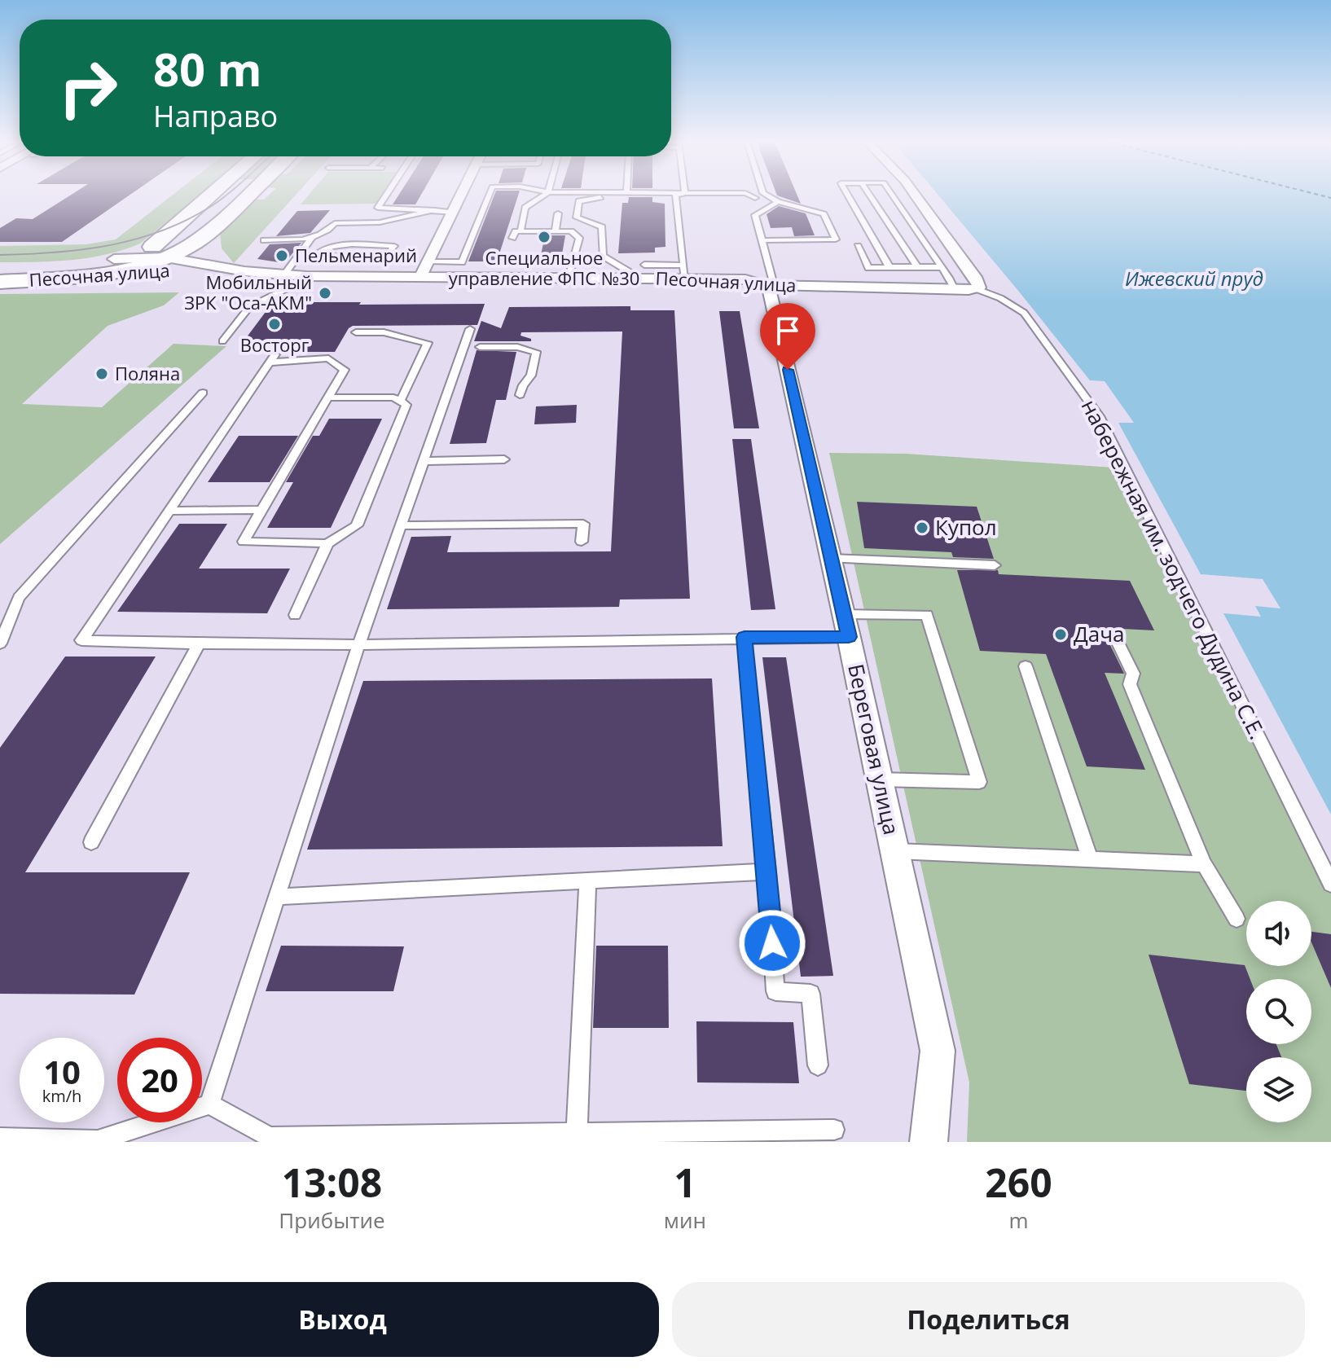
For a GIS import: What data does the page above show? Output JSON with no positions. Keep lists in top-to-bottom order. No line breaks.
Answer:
{"streets":{"main road":["Песочная улица"],"street":["Береговая улица"],"lane":["набережная им. зодчего Дудина С.Е."]},"crossings":[["Песочная улица","набережная им. зодчего Дудина С.Е."],["Песочная улица","Береговая улица"]],"water":["Ижевский пруд"],"places":["Специальное управление ФПС №30","Пельменарий","Мобильный ЗРК \"Оса-АКМ\"","Восторг","Поляна","Купол","Дача"],"page":{"turn":["80 m","Направо"],"speed":"10 km/h","limit":"20","eta":["13:08","Прибытие","1","мин","260","m"],"buttons":["Выход","Поделиться"]}}
